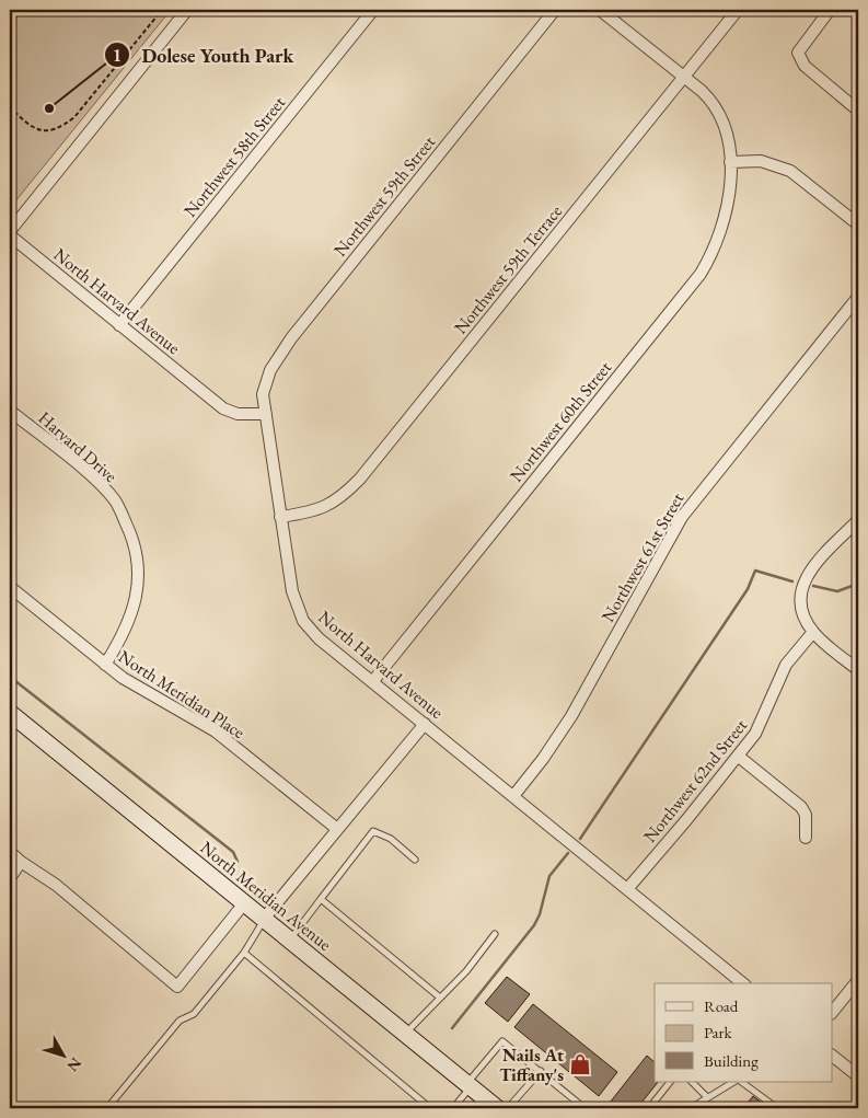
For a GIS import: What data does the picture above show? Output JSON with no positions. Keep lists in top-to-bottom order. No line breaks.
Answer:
{"streets":{"main road":["North Meridian Avenue"],"street":["Northwest 58th Street","Northwest 59th Street","Northwest 59th Terrace","North Harvard Avenue","Northwest 60th Street","Harvard Drive","Northwest 61st Street","North Meridian Place","Northwest 62nd Street"]},"crossings":[["Northwest 58th Street","North Harvard Avenue"],["Northwest 59th Street","North Harvard Avenue"],["Northwest 59th Terrace","North Harvard Avenue"],["Northwest 59th Terrace","Northwest 60th Street"],["North Harvard Avenue","Northwest 60th Street"],["North Harvard Avenue","Northwest 61st Street"],["North Harvard Avenue","Northwest 62nd Street"],["Harvard Drive","North Meridian Place"]],"places":{"other":["Dolese Youth Park"],"shop":["Nails At Tiffany's"]},"legend":["Road","Park","Building"],"north":"bottom right"}
